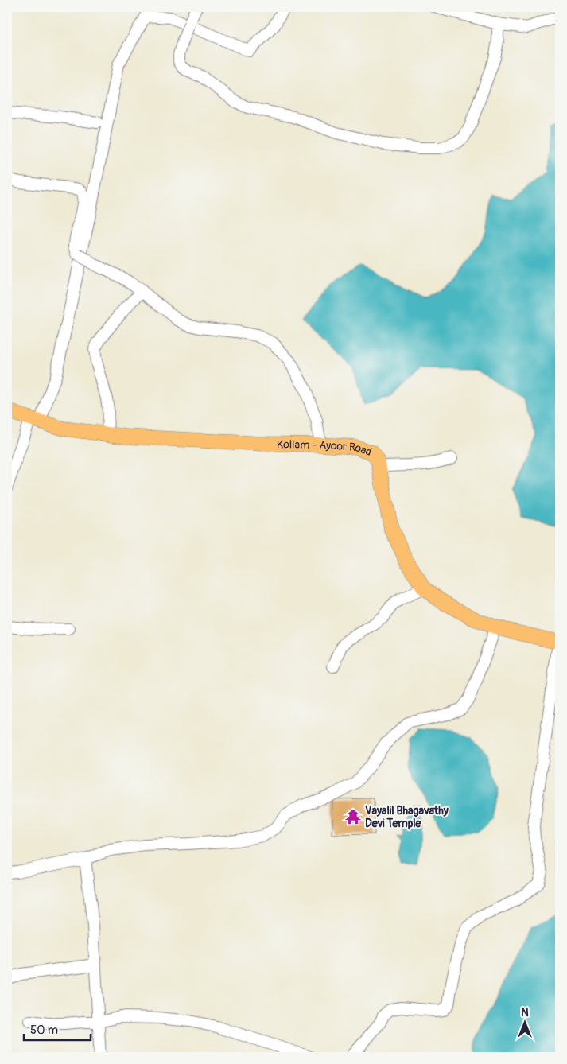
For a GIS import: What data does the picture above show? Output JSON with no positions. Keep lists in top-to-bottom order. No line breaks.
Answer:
{"streets":{"main road":["Kollam - Ayoor Road"]},"places":{"temple":["Vayalil Bhagavathy Devi Temple"]},"scale_bar":"50 m","north":"top"}
